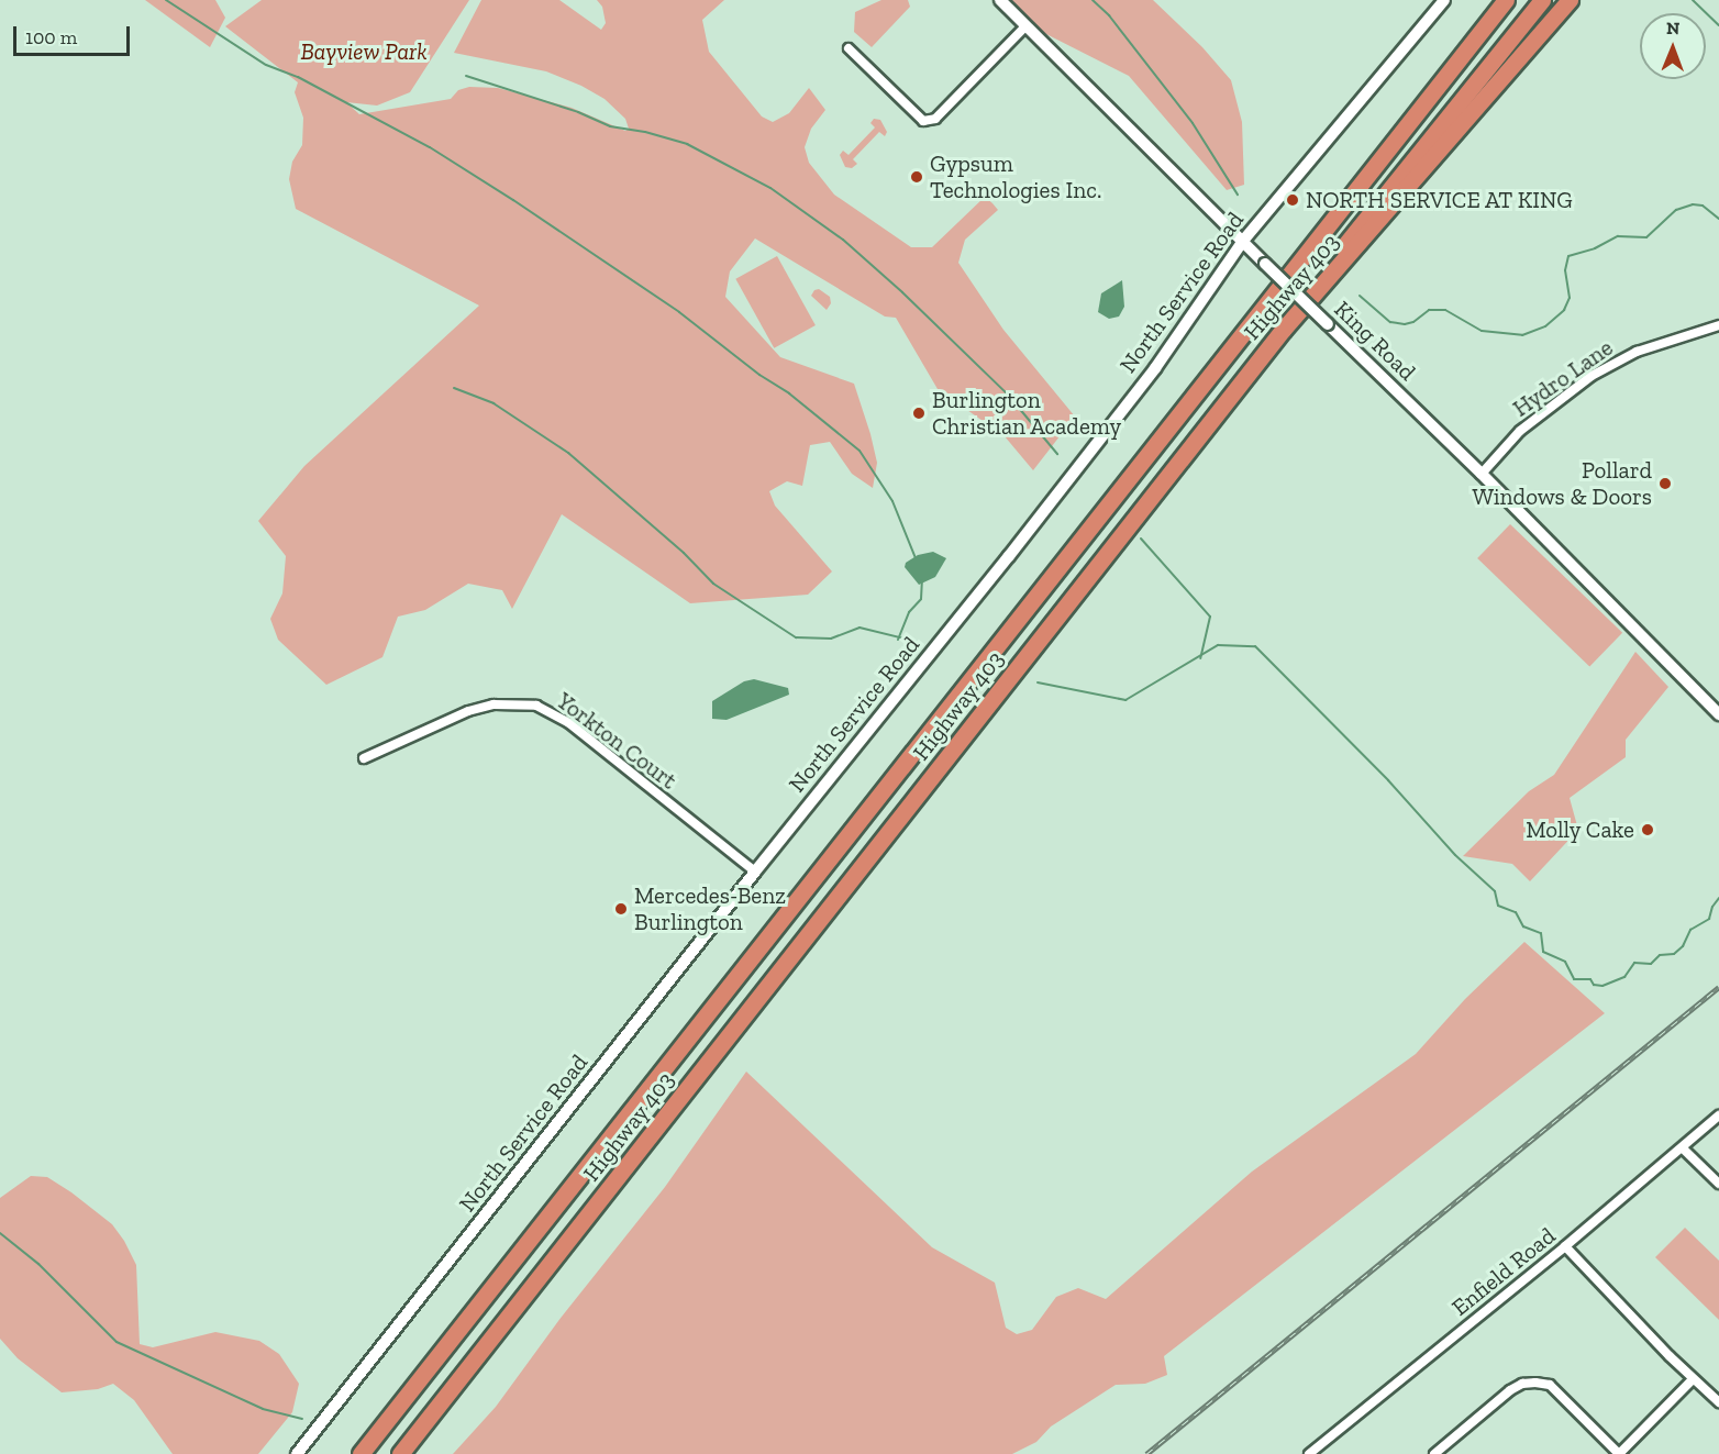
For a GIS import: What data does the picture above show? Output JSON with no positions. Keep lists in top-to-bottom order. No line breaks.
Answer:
{"streets":{"highway":["Highway 403"],"street":["North Service Road","King Road","Hydro Lane","Yorkton Court","Enfield Road"]},"crossings":[["North Service Road","King Road"],["North Service Road","Yorkton Court"],["King Road","Hydro Lane"]],"parks":["Bayview Park"],"places":["Gypsum Technologies Inc.","NORTH SERVICE AT KING","Burlington Christian Academy","Pollard Windows & Doors","Molly Cake","Mercedes-Benz Burlington"],"scale_bar":"100 m","north":"top"}
